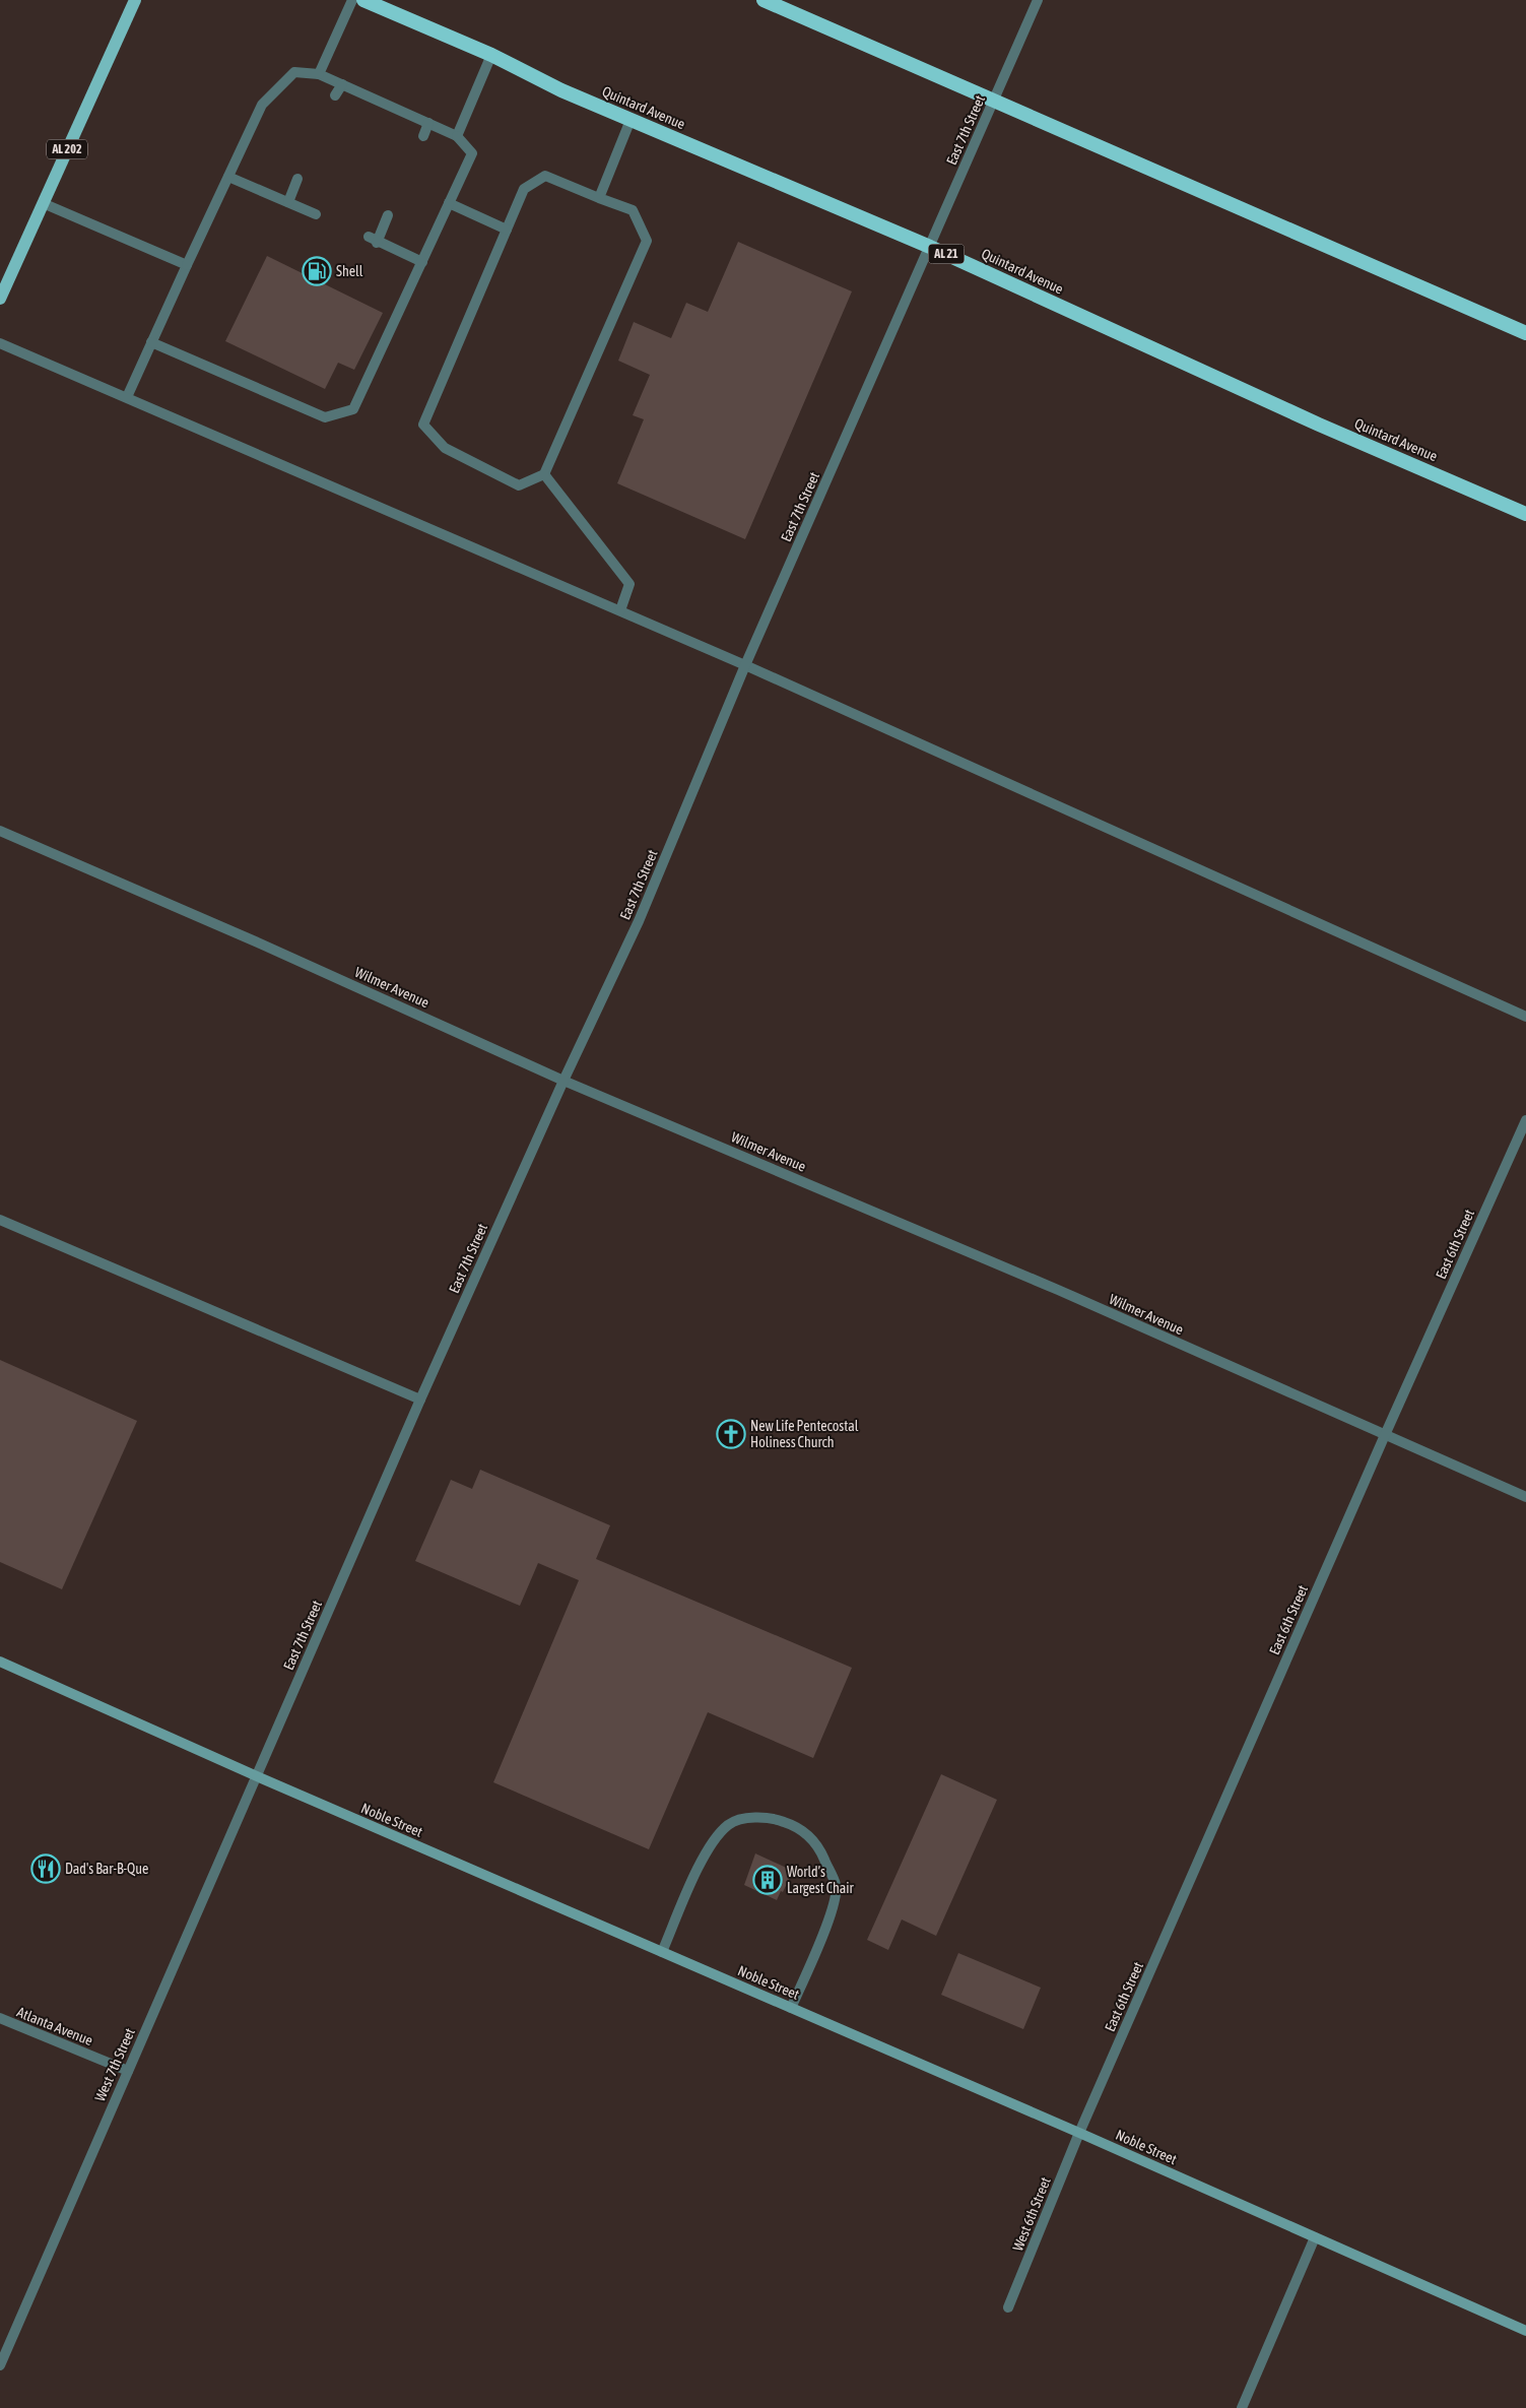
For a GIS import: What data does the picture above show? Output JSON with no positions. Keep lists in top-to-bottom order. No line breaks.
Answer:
{"streets":{"highway":["Quintard Avenue","AL 21"],"main road":["AL 202","Noble Street"],"street":["East 7th Street","Wilmer Avenue","East 6th Street","Atlanta Avenue","West 7th Street","West 6th Street"]},"crossings":[["Quintard Avenue","East 7th Street"],["East 7th Street","Wilmer Avenue"],["East 7th Street","Noble Street"],["East 7th Street","West 7th Street"],["Wilmer Avenue","East 6th Street"],["East 6th Street","Noble Street"],["East 6th Street","West 6th Street"],["Noble Street","West 7th Street"],["Noble Street","West 6th Street"],["Atlanta Avenue","West 7th Street"]],"places":{"fuel station":["Shell"],"church":["New Life Pentecostal Holiness Church"],"restaurant":["Dad's Bar-B-Que"],"building":["World’s Largest Chair"]}}
